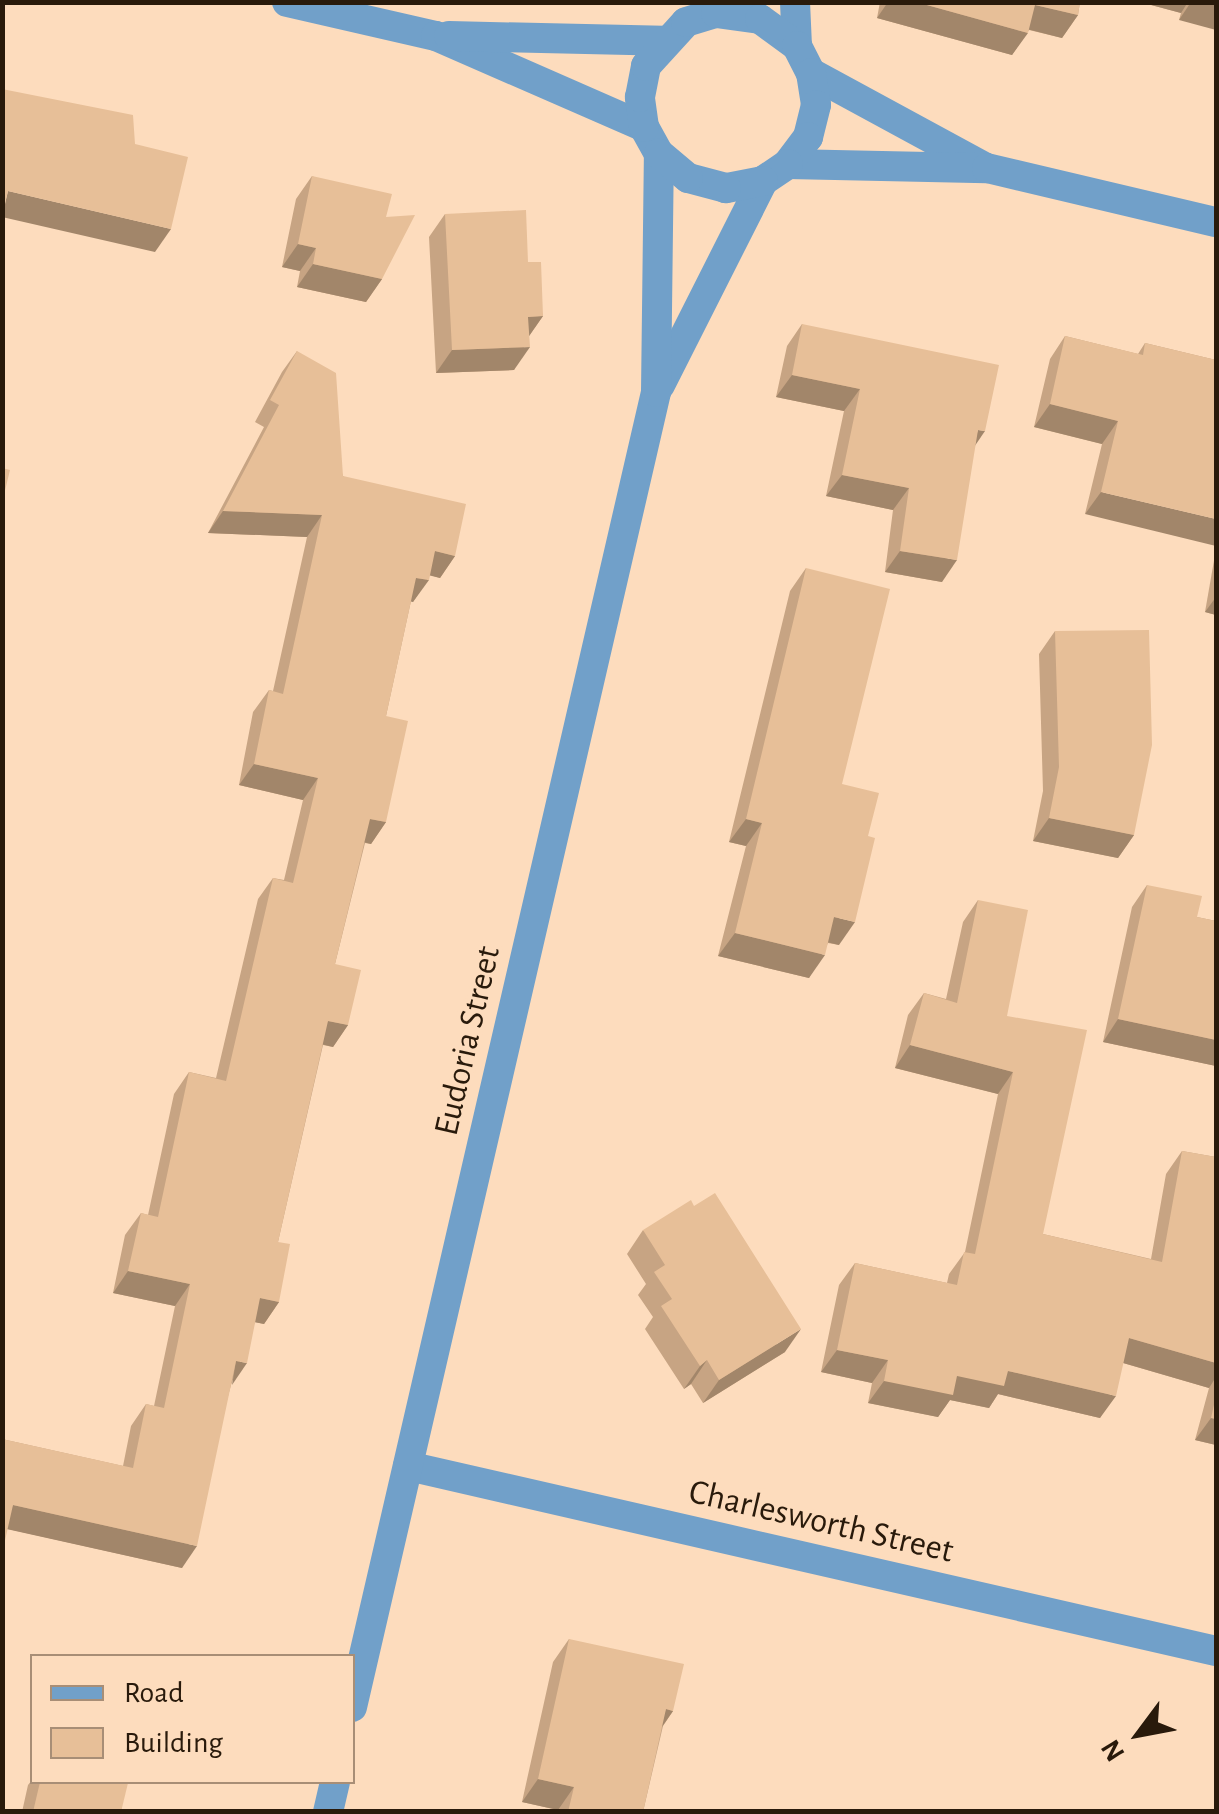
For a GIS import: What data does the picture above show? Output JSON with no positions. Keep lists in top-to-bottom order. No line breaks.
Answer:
{"streets":{"street":["Eudoria Street","Charlesworth Street"]},"crossings":[["Eudoria Street","Charlesworth Street"]],"legend":["Road","Building"],"north":"bottom left"}
